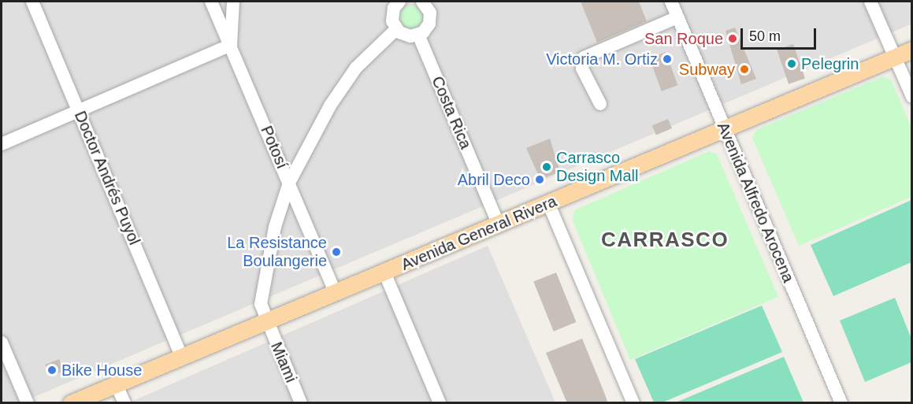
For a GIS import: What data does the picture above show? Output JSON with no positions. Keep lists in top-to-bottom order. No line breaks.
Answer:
{"streets":{"main road":["Avenida General Rivera"],"street":["Costa Rica","Potosí","Doctor Andrés Puyol","Avenida Alfredo Arocena","Miami"]},"crossings":[["Costa Rica","Avenida General Rivera"],["Potosí","Avenida General Rivera"],["Potosí","Miami"],["Doctor Andrés Puyol","Avenida General Rivera"],["Avenida Alfredo Arocena","Avenida General Rivera"],["Avenida General Rivera","Miami"]],"districts":["CARRASCO"],"places":["San Roque","Victoria M. Ortiz","Pelegrin","Subway","Carrasco Design Mall","Abril Deco","La Resistance Boulangerie","Bike House"],"scale_bar":"50 m"}
